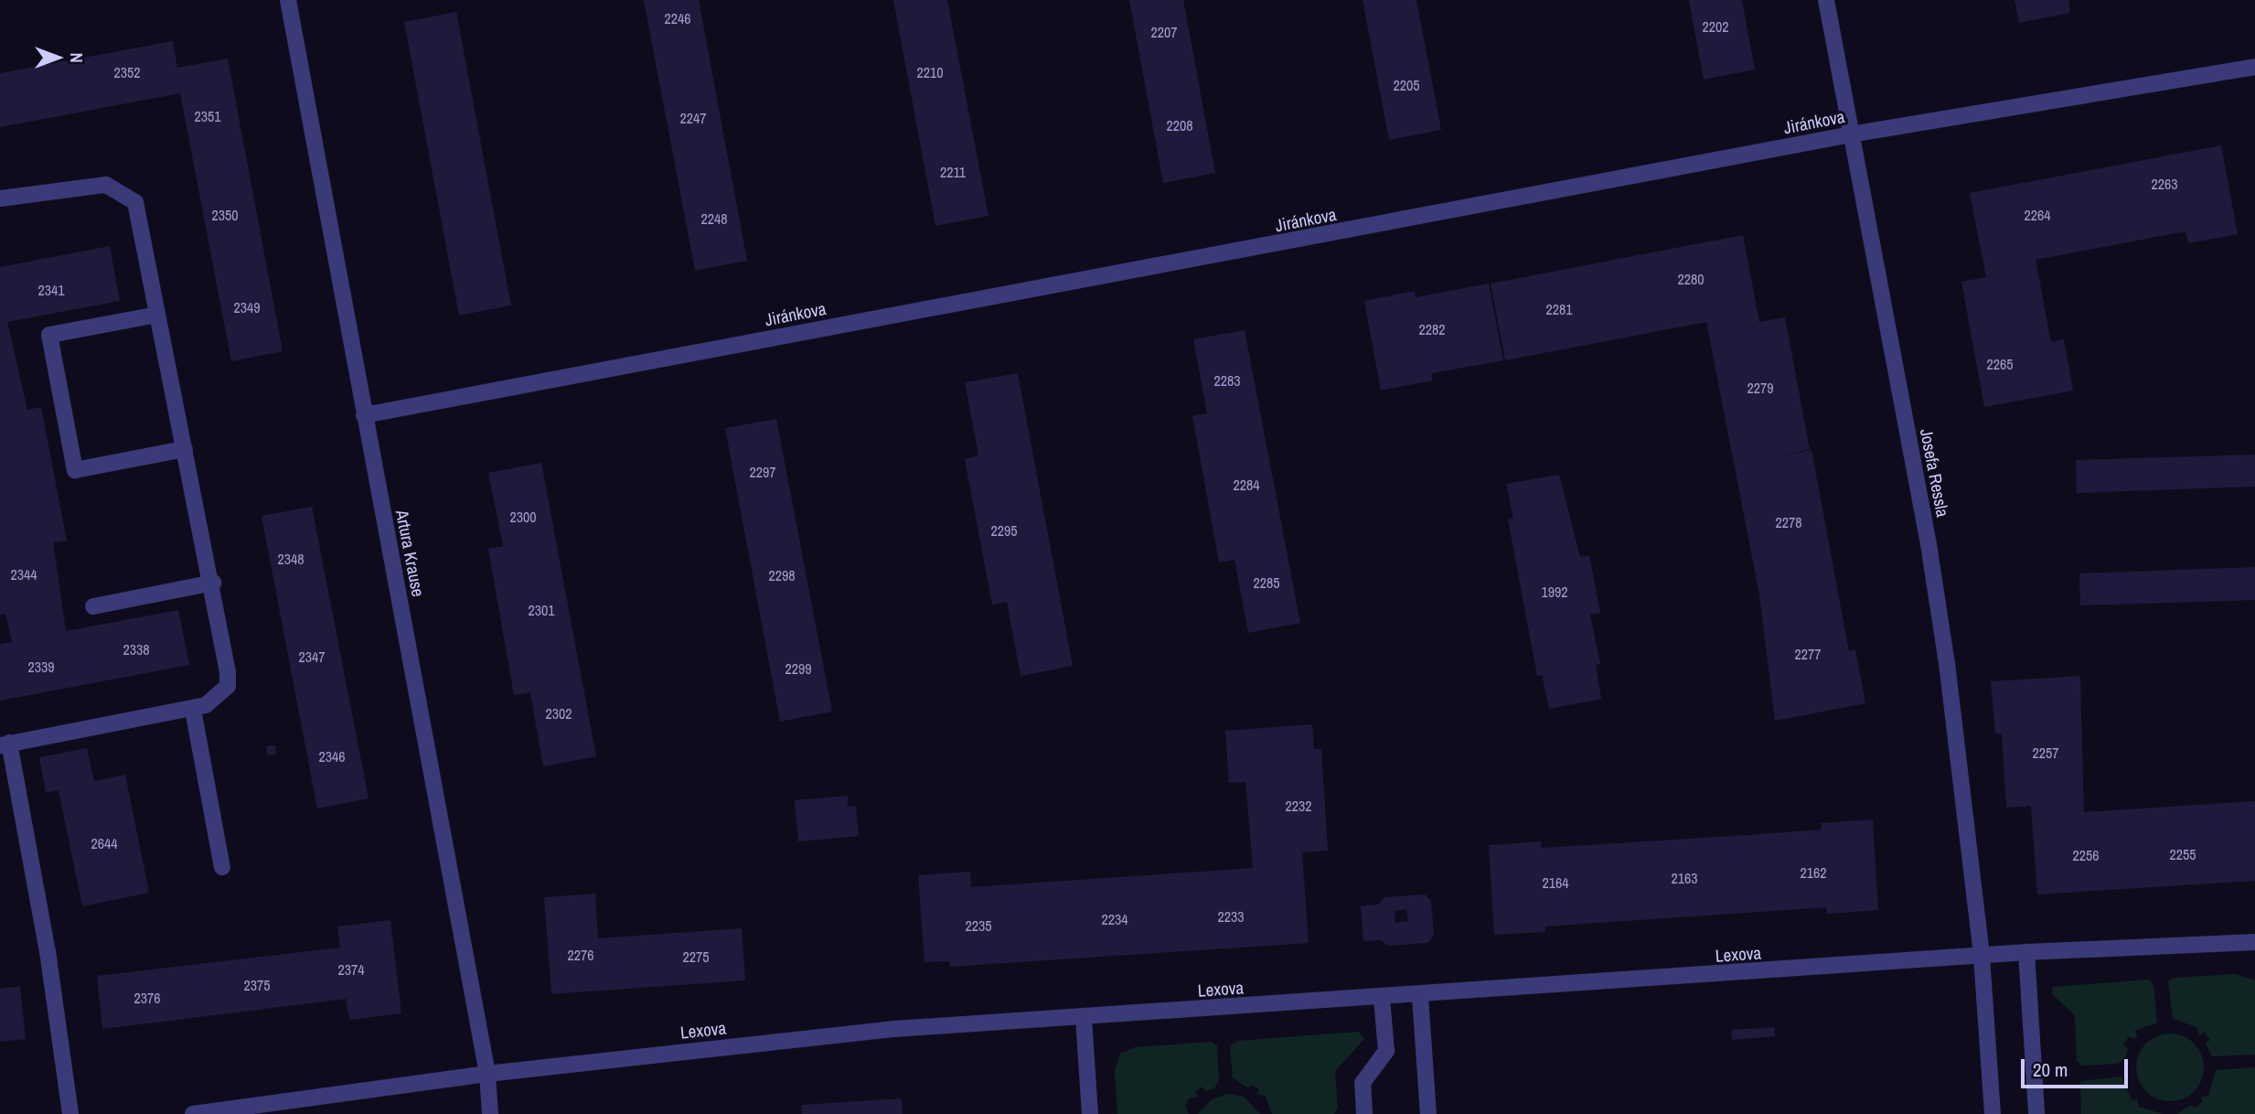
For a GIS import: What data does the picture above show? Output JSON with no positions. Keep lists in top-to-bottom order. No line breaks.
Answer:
{"streets":{"street":["Jiránkova","Josefa Ressla","Artura Krause","Lexova"]},"crossings":[["Jiránkova","Josefa Ressla"],["Jiránkova","Artura Krause"],["Josefa Ressla","Lexova"],["Artura Krause","Lexova"]],"house_numbers":["2246","2202","2207","2352","2210","2205","2351","2247","2208","2211","2263","2350","2264","2248","2280","2341","2349","2281","2282","2265","2283","2279","2297","2284","2300","2278","2295","2348","2344","2298","2285","1992","2301","2338","2277","2347","2339","2299","2302","2257","2346","2232","2644","2255","2256","2162","2163","2164","2233","2234","2235","2276","2275","2374","2375","2376"],"scale_bar":"20 m","north":"right"}
